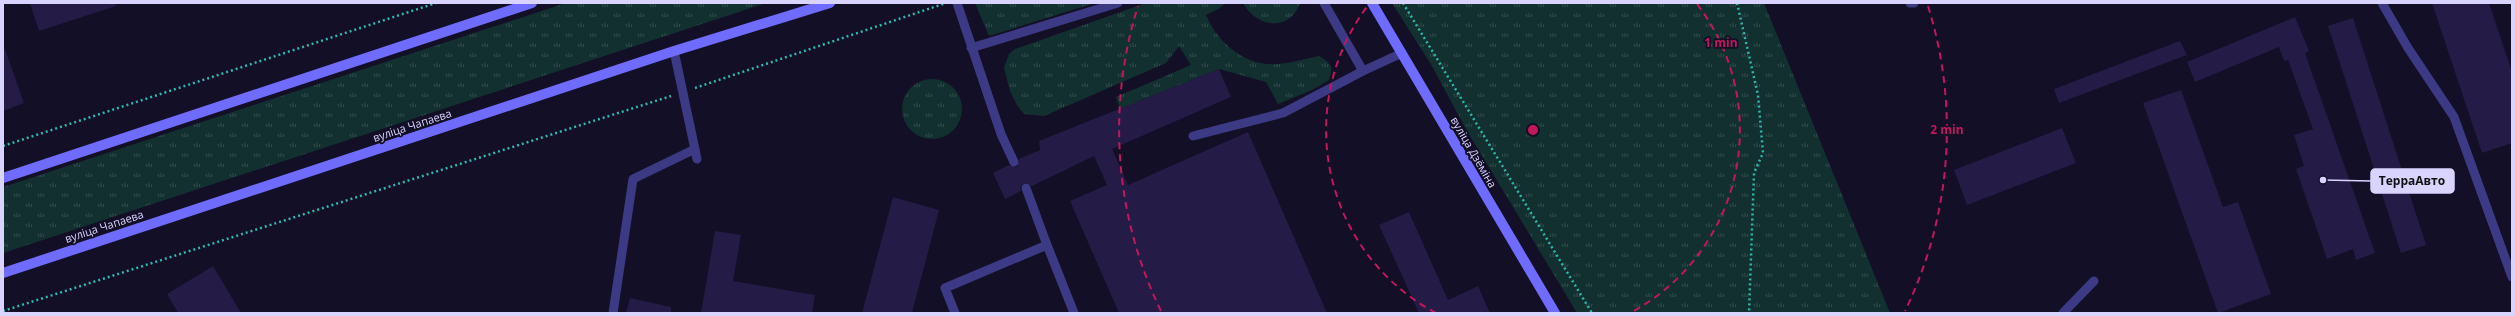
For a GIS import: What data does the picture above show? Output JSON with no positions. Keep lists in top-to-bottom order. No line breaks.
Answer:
{"streets":{"main road":["вуліца Чапаева","вуліца Дзёміна"]},"places":["ТерраАвто"],"rings":["1 min","2 min"]}
